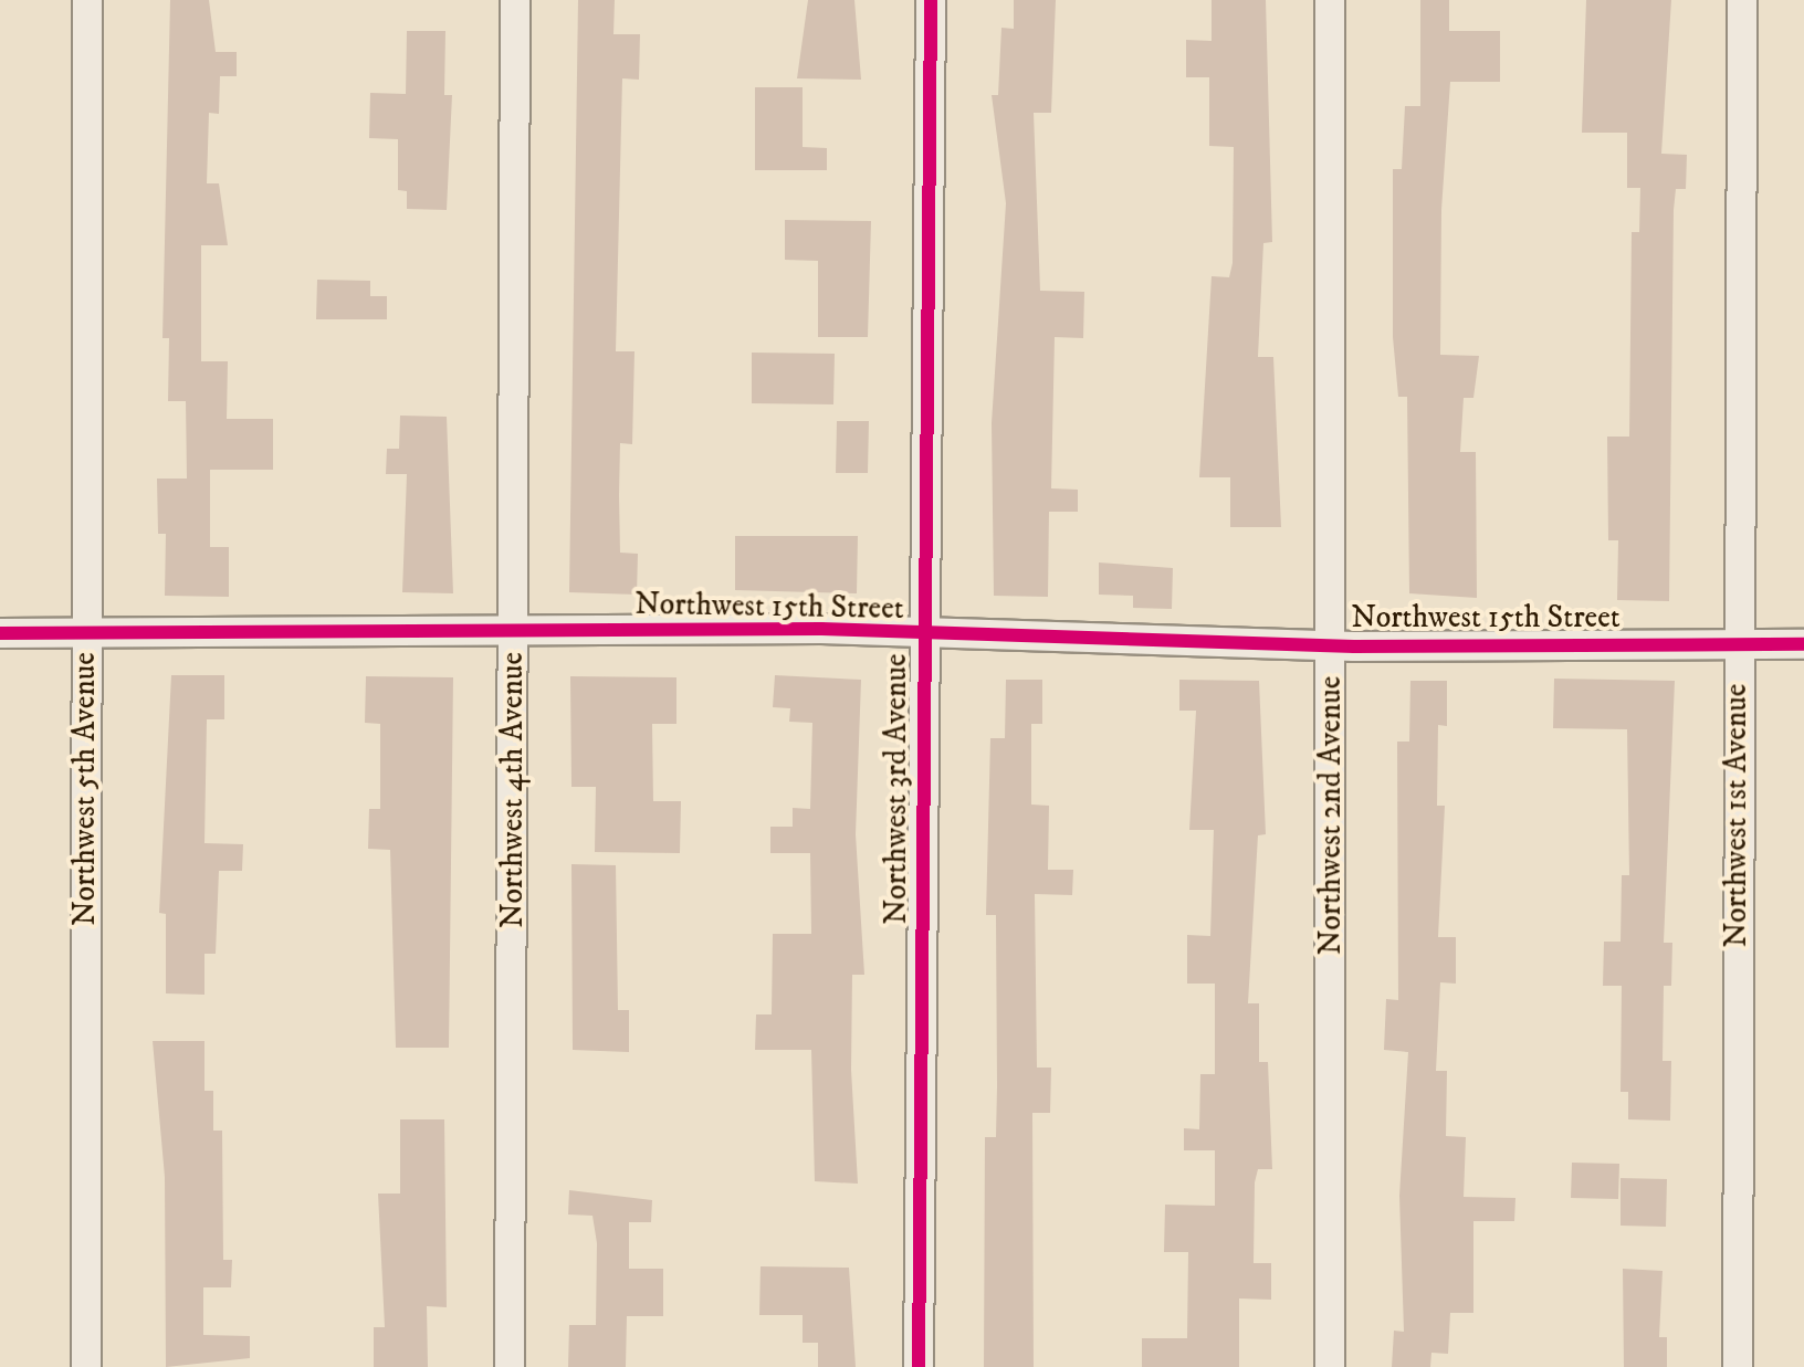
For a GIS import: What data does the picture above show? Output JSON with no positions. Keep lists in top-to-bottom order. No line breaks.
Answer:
{"streets":{"street":["Northwest 15th Street","Northwest 5th Avenue","Northwest 3rd Avenue","Northwest 4th Avenue","Northwest 2nd Avenue","Northwest 1st Avenue"]},"crossings":[["Northwest 15th Street","Northwest 5th Avenue"],["Northwest 15th Street","Northwest 3rd Avenue"],["Northwest 15th Street","Northwest 4th Avenue"],["Northwest 15th Street","Northwest 2nd Avenue"],["Northwest 15th Street","Northwest 1st Avenue"]]}
